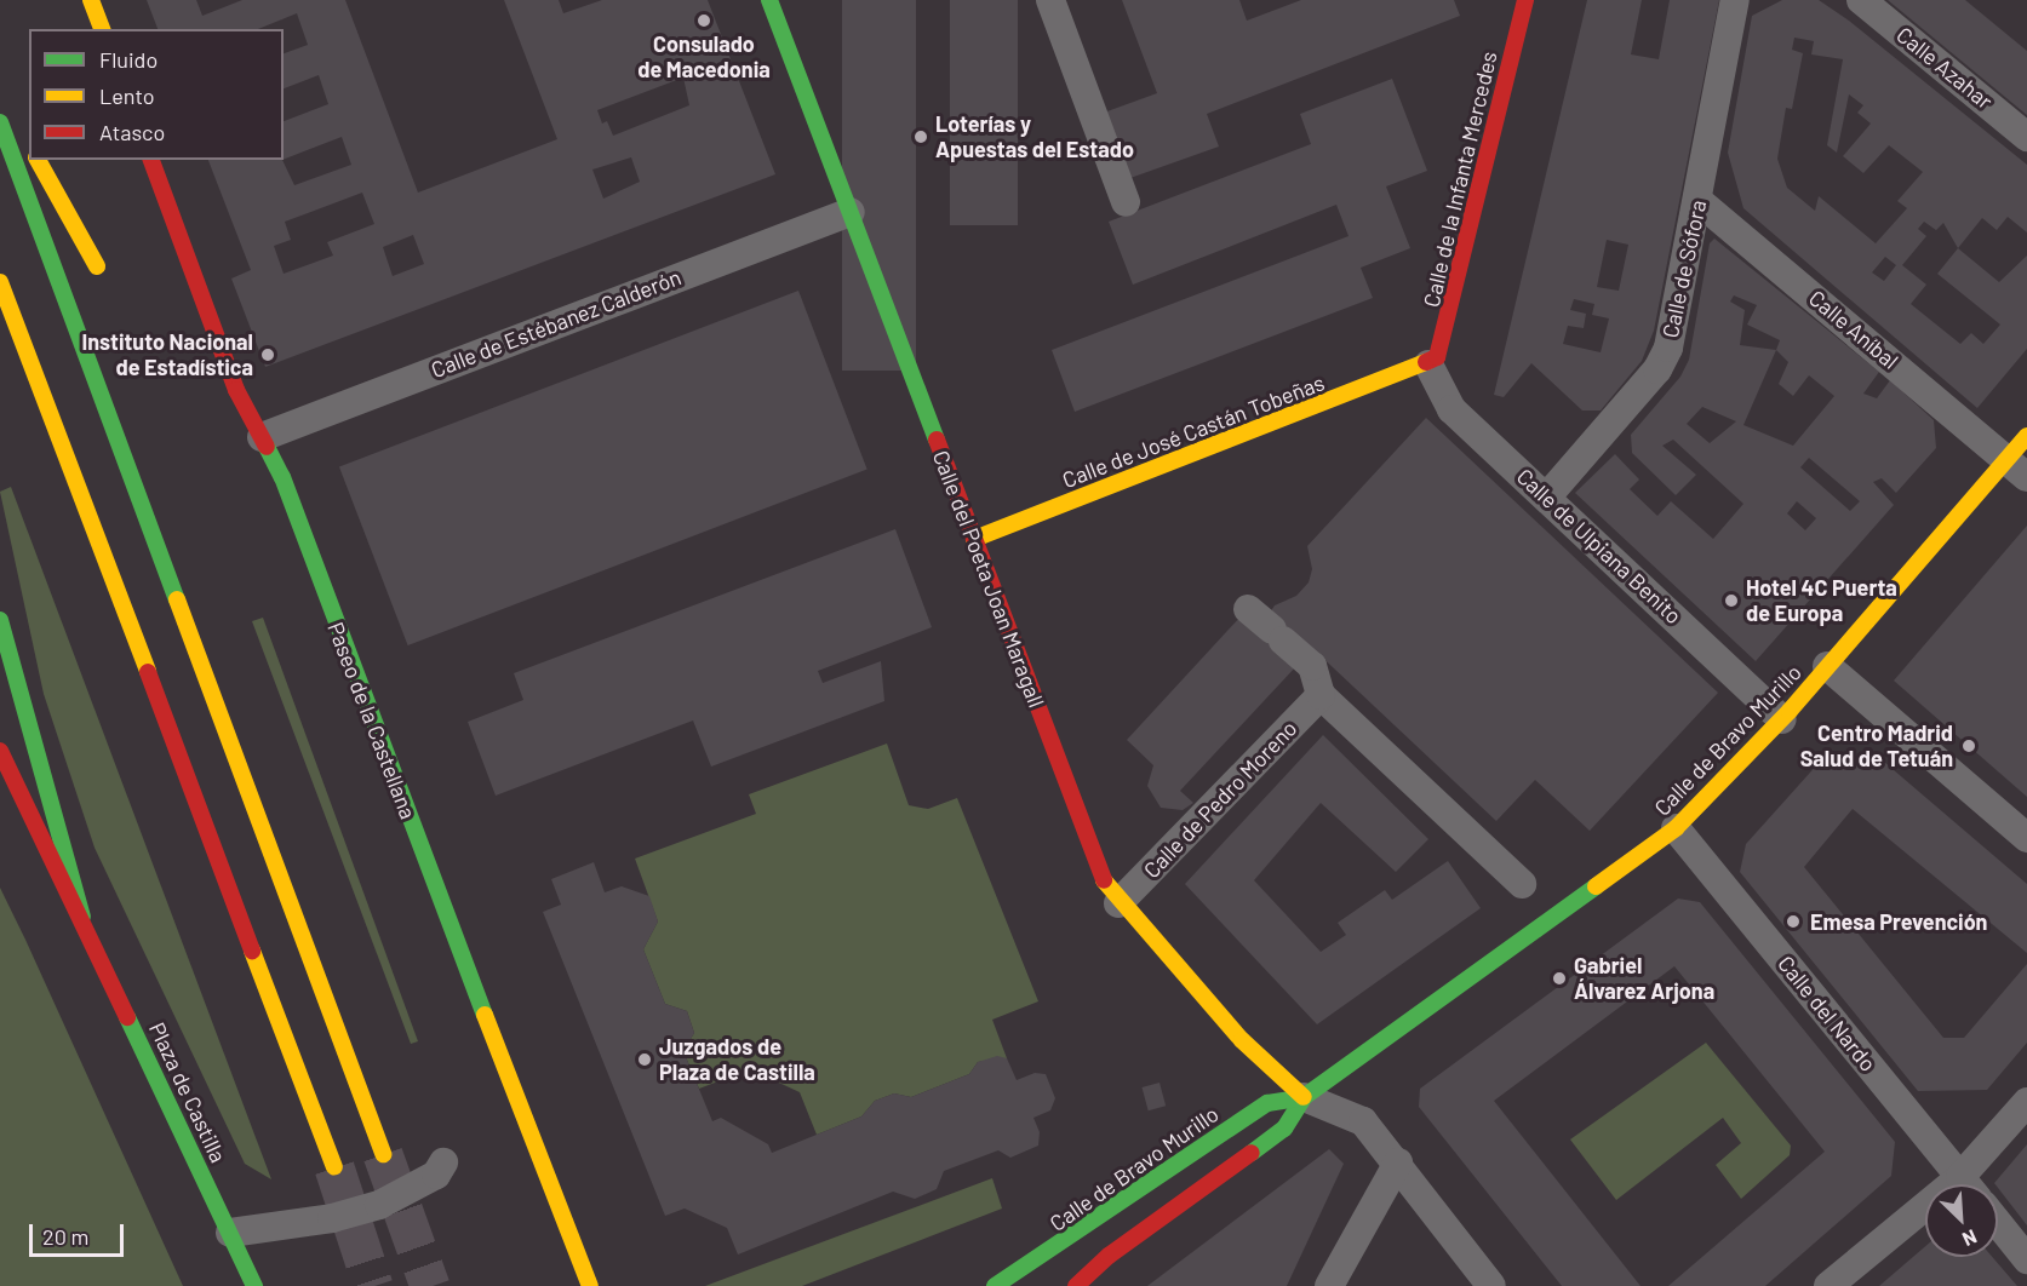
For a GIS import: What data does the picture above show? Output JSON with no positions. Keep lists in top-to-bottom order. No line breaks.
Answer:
{"streets":{"main road":["Calle de la Infanta Mercedes","Calle de José Castán Tobeñas","Calle del Poeta Joan Maragall","Paseo de la Castellana","Calle de Bravo Murillo","Plaza de Castilla"],"street":["Calle Azahar","Calle de Sófora","Calle de Estébanez Calderón","Calle Aníbal","Calle de Ulpiana Benito","Calle de Pedro Moreno","Calle del Nardo"]},"crossings":[["Calle de la Infanta Mercedes","Calle de José Castán Tobeñas"],["Calle de la Infanta Mercedes","Calle de Ulpiana Benito"],["Calle de Sófora","Calle Aníbal"],["Calle de Sófora","Calle de Ulpiana Benito"],["Calle de Estébanez Calderón","Calle del Poeta Joan Maragall"],["Calle de Estébanez Calderón","Paseo de la Castellana"],["Calle Aníbal","Calle de Bravo Murillo"],["Calle de José Castán Tobeñas","Calle de Ulpiana Benito"],["Calle de José Castán Tobeñas","Calle del Poeta Joan Maragall"],["Calle de Ulpiana Benito","Calle de Bravo Murillo"],["Calle del Poeta Joan Maragall","Calle de Bravo Murillo"],["Calle del Poeta Joan Maragall","Calle de Pedro Moreno"],["Calle de Bravo Murillo","Calle del Nardo"]],"places":["Consulado de Macedonia","Loterías y Apuestas del Estado","Instituto Nacional de Estadística","Hotel 4C Puerta de Europa","Centro Madrid Salud de Tetuán","Emesa Prevención","Gabriel Álvarez Arjona","Juzgados de Plaza de Castilla"],"legend":["Fluido","Lento","Atasco"],"scale_bar":"20 m","north":"bottom right"}
